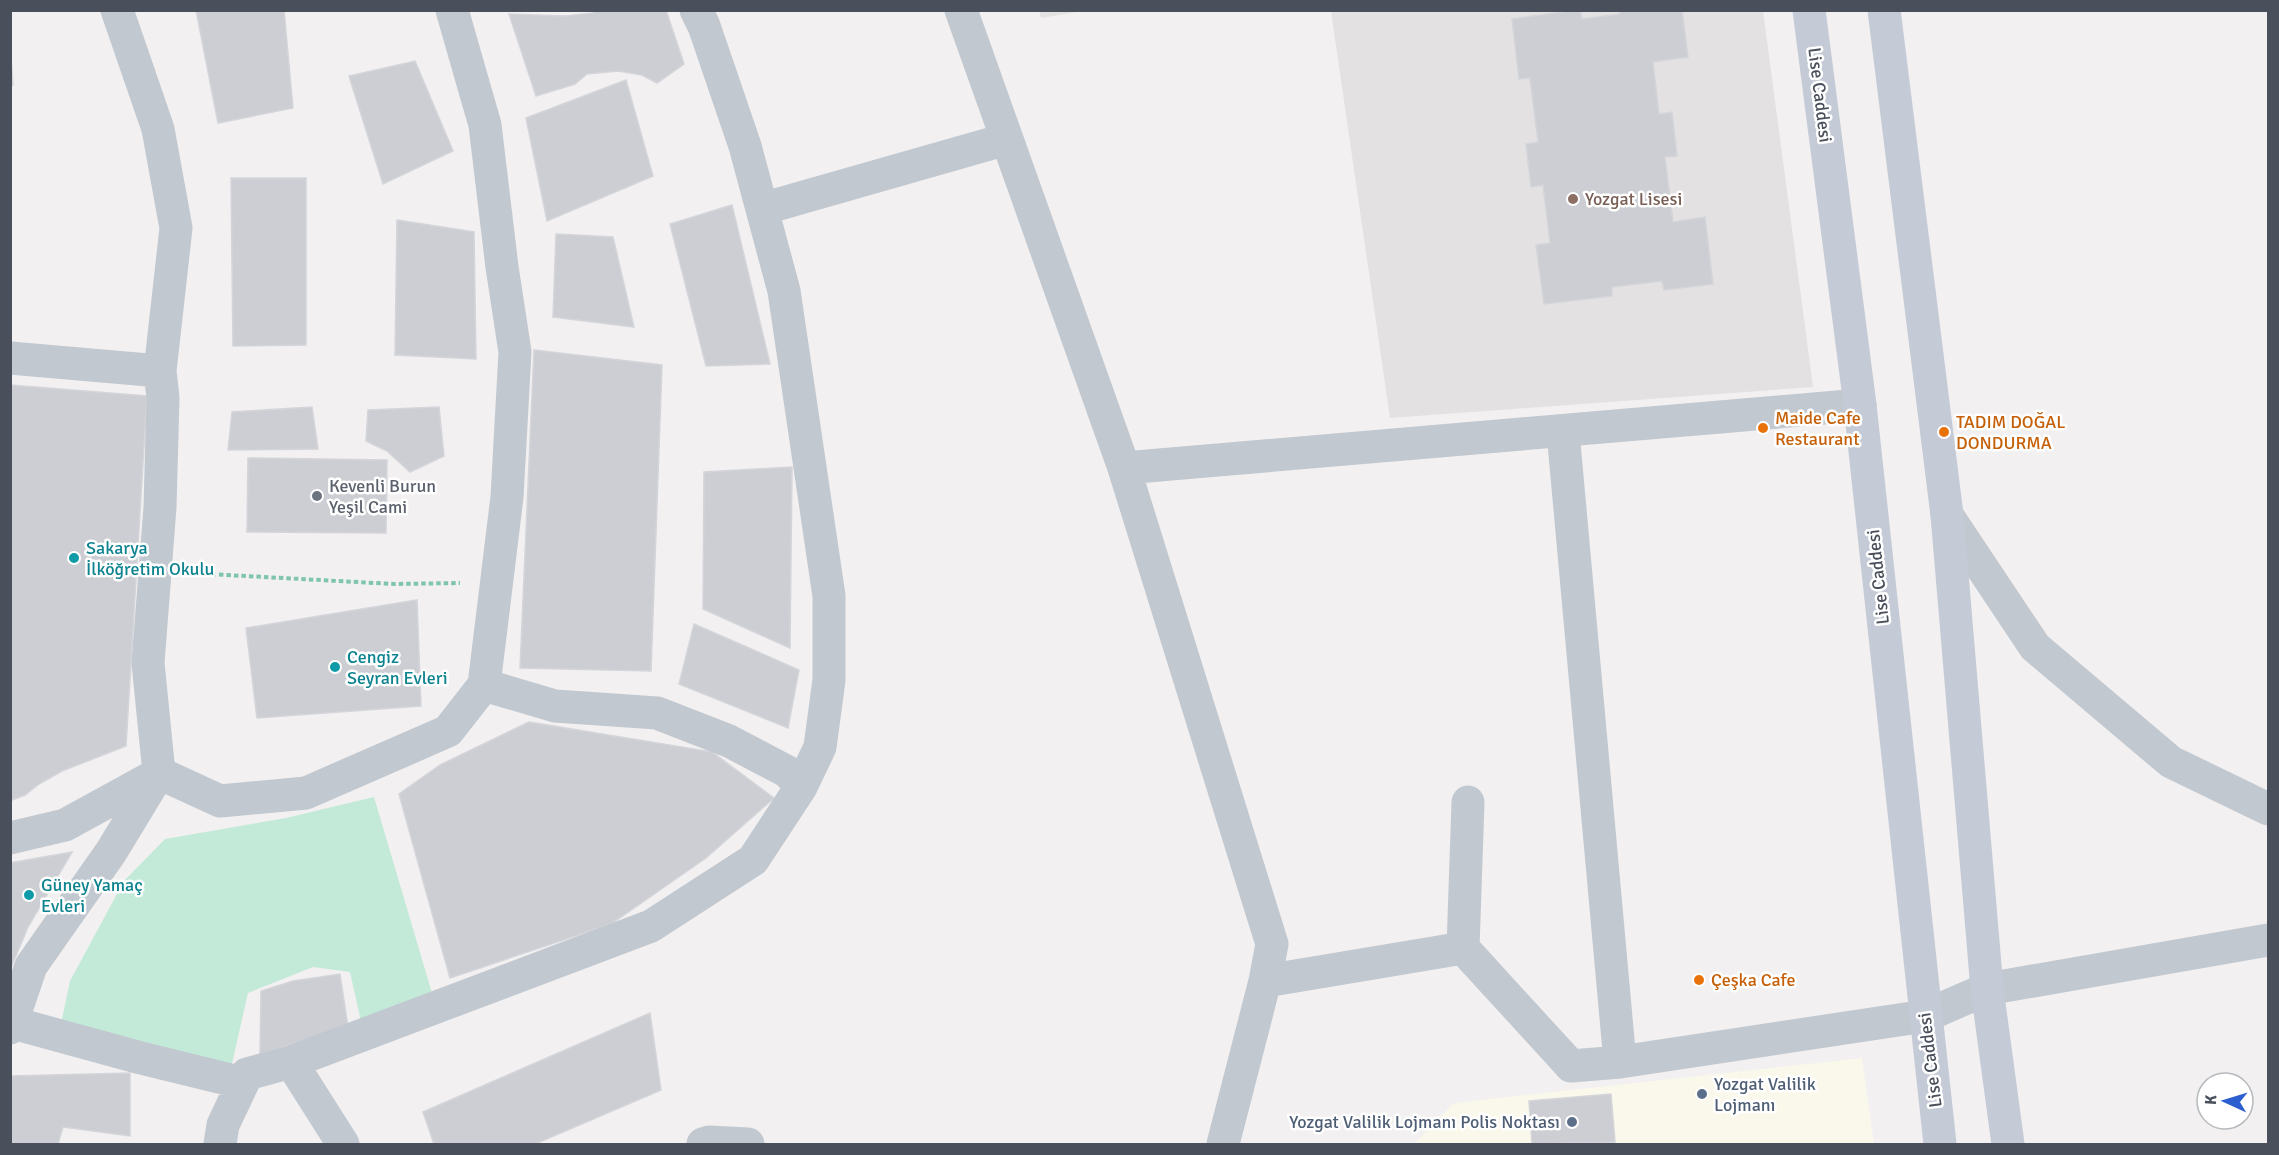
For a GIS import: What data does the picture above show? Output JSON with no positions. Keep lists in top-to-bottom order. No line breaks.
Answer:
{"streets":{"street":["Lise Caddesi"]},"places":["Yozgat Lisesi","Maide Cafe Restaurant","TADIM DOĞAL DONDURMA","Kevenli Burun Yeşil Cami","Sakarya İlköğretim Okulu","Cengiz Seyran Evleri","Güney Yamaç Evleri","Çeşka Cafe","Yozgat Valilik Lojmanı","Yozgat Valilik Lojmanı Polis Noktası"],"north":"left"}
